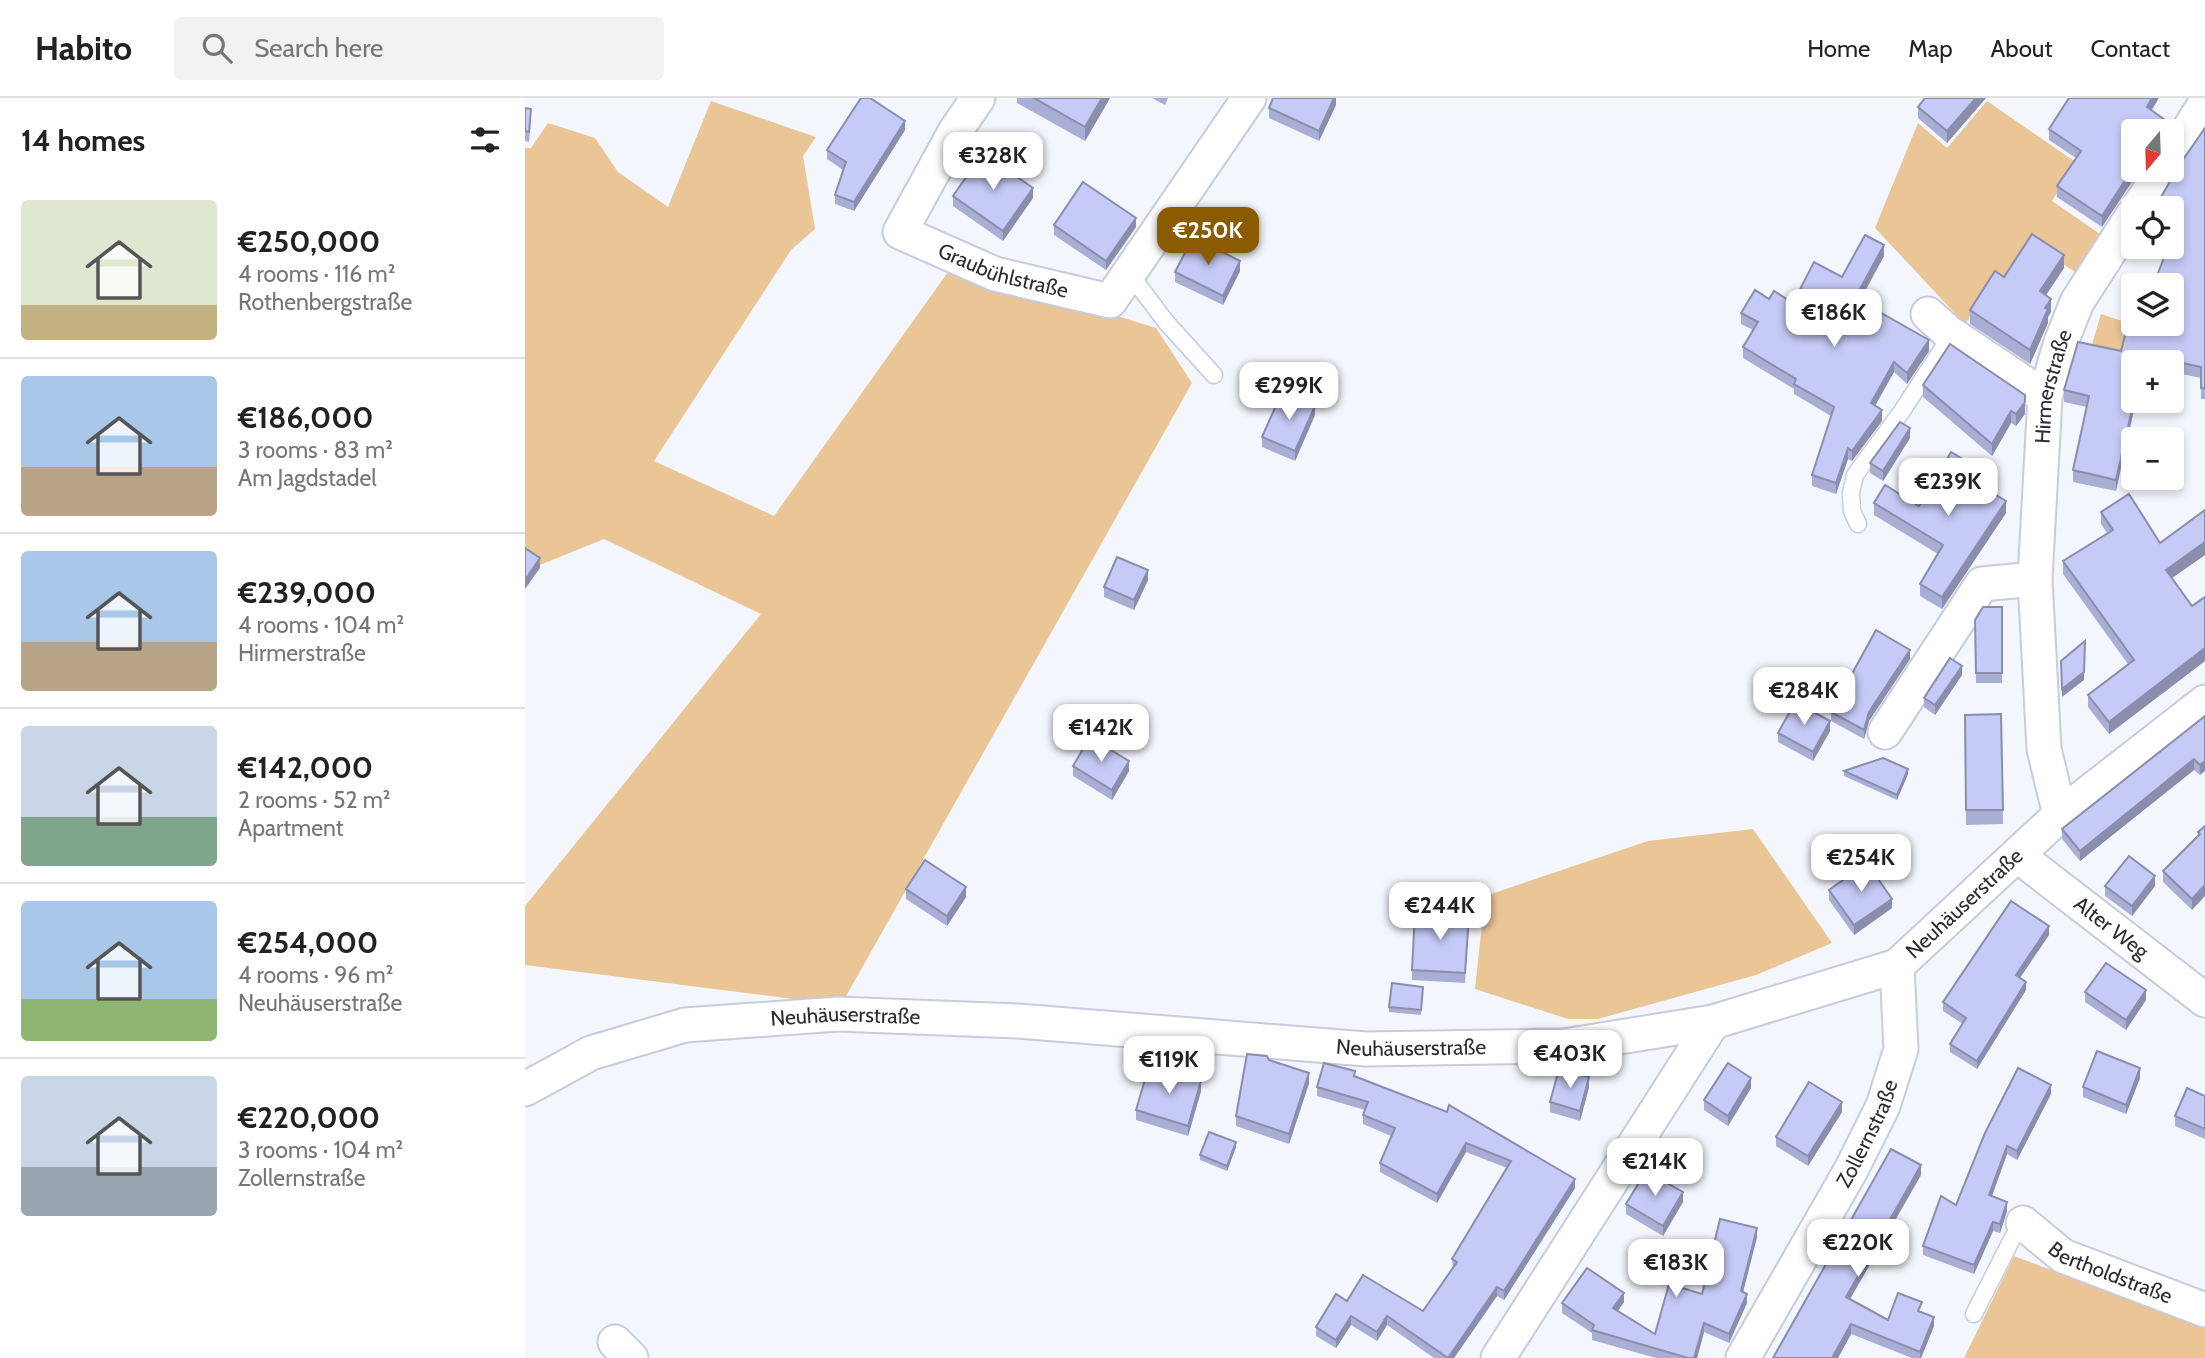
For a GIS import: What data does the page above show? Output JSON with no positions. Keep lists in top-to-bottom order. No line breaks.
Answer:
{"streets":{"street":["Graubühlstraße","Hirmerstraße","Neuhäuserstraße","Alter Weg","Zollernstraße","Bertholdstraße"]},"crossings":[["Hirmerstraße","Neuhäuserstraße"],["Neuhäuserstraße","Alter Weg"],["Neuhäuserstraße","Zollernstraße"]],"north":"bottom","page":{"header":"Habito","search":"Search here","nav":["Home","Map","About","Contact"],"heading":"14 homes","map_buttons":["+","−"],"price":["€328K","€250K","€186K","€299K","€239K","€284K","€142K","€254K","€244K","€403K","€119K","€214K","€220K","€183K"],"list":[{"name":"€250,000","note":"4 rooms · 116 m² · Rothenbergstraße"},{"name":"€186,000","note":"3 rooms · 83 m² · Am Jagdstadel"},{"name":"€239,000","note":"4 rooms · 104 m² · Hirmerstraße"},{"name":"€142,000","note":"2 rooms · 52 m² · Apartment"},{"name":"€254,000","note":"4 rooms · 96 m² · Neuhäuserstraße"},{"name":"€220,000","note":"3 rooms · 104 m² · Zollernstraße"}]}}
